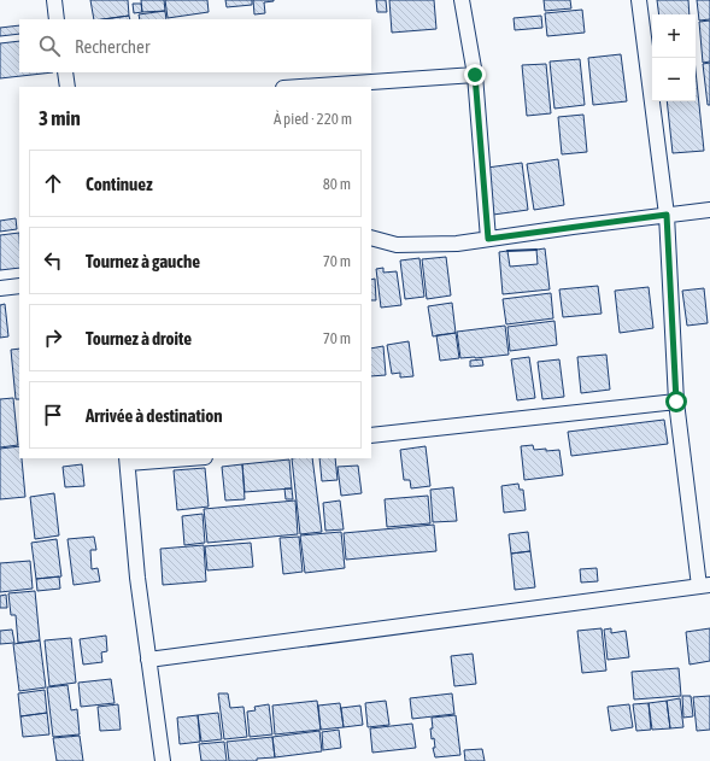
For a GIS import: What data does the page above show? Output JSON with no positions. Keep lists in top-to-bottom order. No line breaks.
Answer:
{"page":{"map_buttons":["+","−"],"search":"Rechercher","heading":["3 min","À pied · 220 m"],"list":[["Continuez","80 m"],["Tournez à gauche","70 m"],["Tournez à droite","70 m"],"Arrivée à destination"]}}
